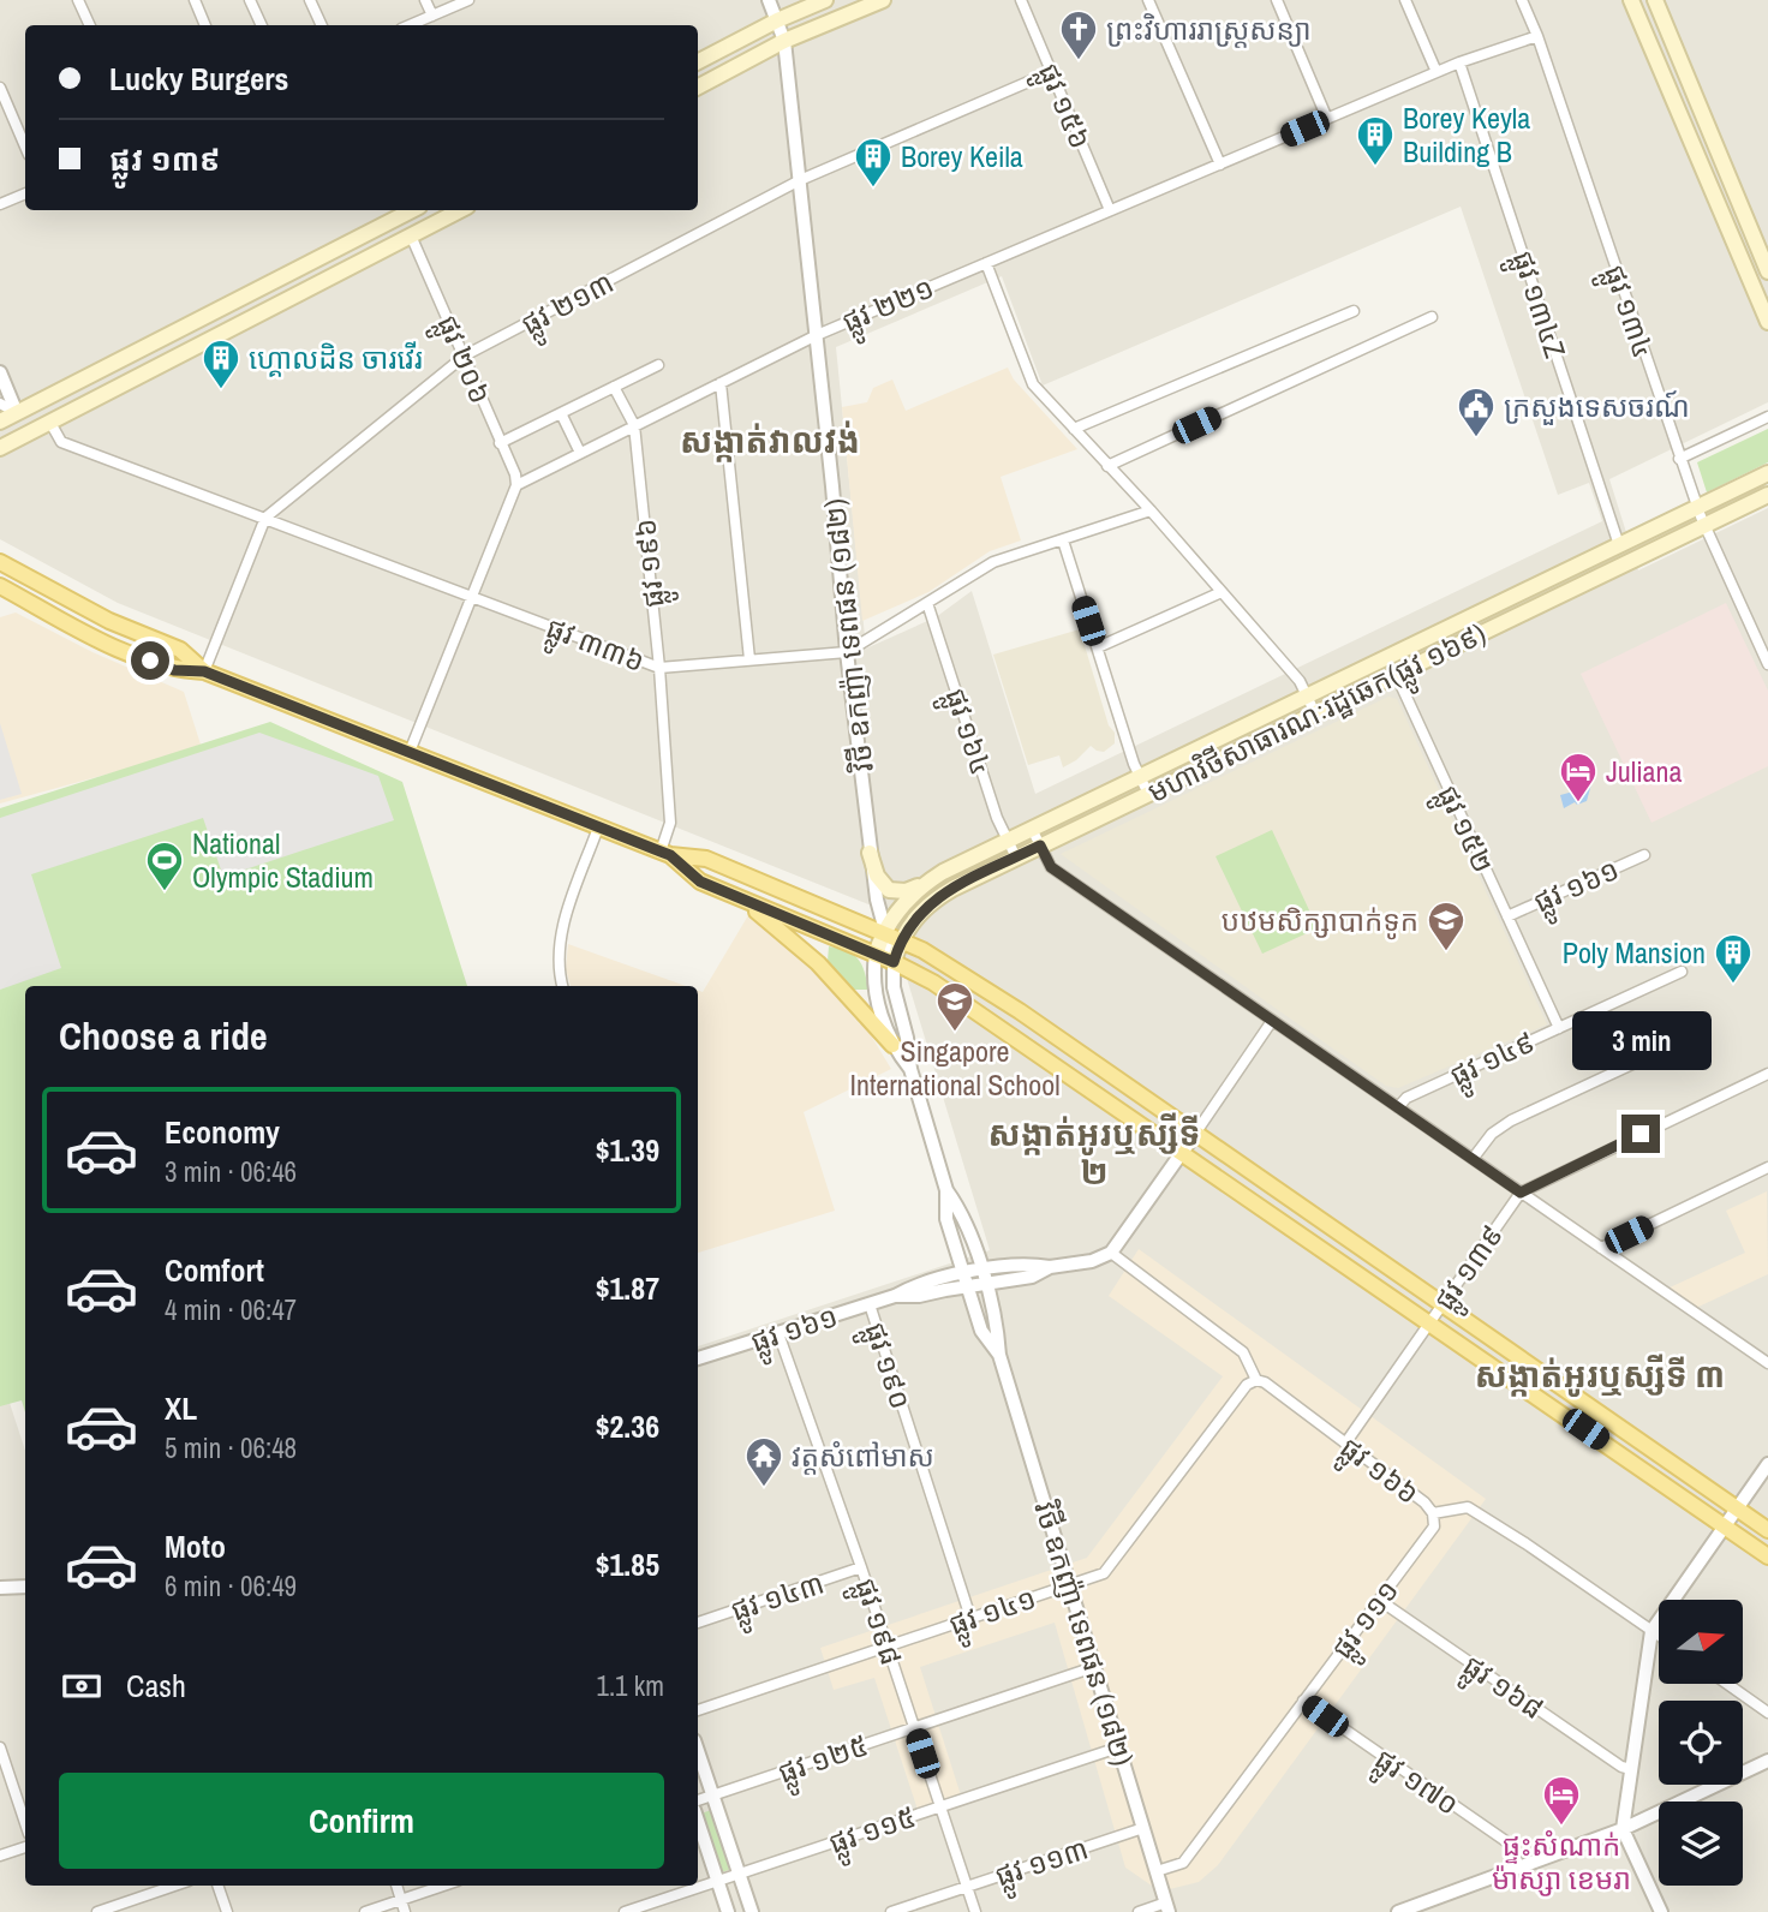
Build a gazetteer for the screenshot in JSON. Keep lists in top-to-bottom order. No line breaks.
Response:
{"streets":{"main road":["មហាវិថីសាធារណៈរដ្ឋឆេក(ផ្លូវ ១៦៩)"],"street":["ផ្លូវ ១៥៦","ផ្លូវ ២១៣","ផ្លូវ ២២១","ផ្លូវ ១៣៤Z","ផ្លូវ ១៣៤","ផ្លូវ ២០៦","ផ្លូវ ១៩៦","វិថី ឧកញ៉ា ទេពផន (១៨២)","ផ្លូវ ៣៣៦","ផ្លូវ ១៦៤","ផ្លូវ ១៥២","ផ្លូវ ១៦១","ផ្លូវ ១៤៩","ផ្លូវ ១៣៩","ផ្លូវ ១៩០","ផ្លូវ ១៦៦","ផ្លូវ ១៤៣","ផ្លូវ ១៤១","ផ្លូវ ១១១","ផ្លូវ ១៩៨","ផ្លូវ ១៦៨","ផ្លូវ ១២៥","ផ្លូវ ១៧០","ផ្លូវ ១១៥","ផ្លូវ ១១៣"]},"crossings":[["ផ្លូវ ១៥៦","ផ្លូវ ២១៣"],["ផ្លូវ ១៥៦","ផ្លូវ ២២១"],["ផ្លូវ ២១៣","ផ្លូវ ២០៦"],["ផ្លូវ ២១៣","វិថី ឧកញ៉ា ទេពផន (១៨២)"],["ផ្លូវ ២១៣","ផ្លូវ ៣៣៦"],["ផ្លូវ ២២១","ផ្លូវ ១៣៤Z"],["ផ្លូវ ២២១","ផ្លូវ ១៣៤"],["ផ្លូវ ២២១","ផ្លូវ ២០៦"],["ផ្លូវ ២២១","ផ្លូវ ១៩៦"],["ផ្លូវ ២២១","វិថី ឧកញ៉ា ទេពផន (១៨២)"],["ផ្លូវ ១៣៤Z","មហាវិថីសាធារណៈរដ្ឋឆេក(ផ្លូវ ១៦៩)"],["ផ្លូវ ១៣៤","មហាវិថីសាធារណៈរដ្ឋឆេក(ផ្លូវ ១៦៩)"],["ផ្លូវ ១៩៦","ផ្លូវ ៣៣៦"],["វិថី ឧកញ៉ា ទេពផន (១៨២)","ផ្លូវ ៣៣៦"],["វិថី ឧកញ៉ា ទេពផន (១៨២)","មហាវិថីសាធារណៈរដ្ឋឆេក(ផ្លូវ ១៦៩)"],["វិថី ឧកញ៉ា ទេពផន (១៨២)","ផ្លូវ ១៦១"],["វិថី ឧកញ៉ា ទេពផន (១៨២)","ផ្លូវ ១៤១"],["វិថី ឧកញ៉ា ទេពផន (១៨២)","ផ្លូវ ១១១"],["វិថី ឧកញ៉ា ទេពផន (១៨២)","ផ្លូវ ១២៥"],["វិថី ឧកញ៉ា ទេពផន (១៨២)","ផ្លូវ ១១៥"],["វិថី ឧកញ៉ា ទេពផន (១៨២)","ផ្លូវ ១១៣"],["ផ្លូវ ៣៣៦","ផ្លូវ ១៦៤"],["មហាវិថីសាធារណៈរដ្ឋឆេក(ផ្លូវ ១៦៩)","ផ្លូវ ១៦៤"],["មហាវិថីសាធារណៈរដ្ឋឆេក(ផ្លូវ ១៦៩)","ផ្លូវ ១៥២"],["ផ្លូវ ១៥២","ផ្លូវ ១៦១"],["ផ្លូវ ១៥២","ផ្លូវ ១៤៩"],["ផ្លូវ ១៦១","ផ្លូវ ១៩០"],["ផ្លូវ ១៦១","ផ្លូវ ១៦៦"],["ផ្លូវ ១៦១","ផ្លូវ ១៩៨"],["ផ្លូវ ១៣៩","ផ្លូវ ១៦៦"],["ផ្លូវ ១៩០","ផ្លូវ ១៤១"],["ផ្លូវ ១៦៦","ផ្លូវ ១៤១"],["ផ្លូវ ១៦៦","ផ្លូវ ១១១"],["ផ្លូវ ១៤៣","ផ្លូវ ១៩៨"],["ផ្លូវ ១៤១","ផ្លូវ ១៩៨"],["ផ្លូវ ១១១","ផ្លូវ ១៦៨"],["ផ្លូវ ១១១","ផ្លូវ ១៧០"],["ផ្លូវ ១៩៨","ផ្លូវ ១២៥"],["ផ្លូវ ១៩៨","ផ្លូវ ១១៥"],["ផ្លូវ ១៩៨","ផ្លូវ ១១៣"]],"districts":["សង្កាត់វាលវង់","សង្កាត់អូរឬស្សីទី ២","សង្កាត់អូរឬស្សីទី ៣"],"places":{"church":["ព្រះវិហាររាស្ត្រសន្យា"],"building":["Borey Keyla Building B","Borey Keila","ហ្គោលដិន ចារវើរ","Poly Mansion"],"public building":["ក្រសួងទេសចរណ៍"],"hotel":["Juliana","ផ្ទះសំណាក់ ម៉ាស្សា ខេមរា"],"sports":["National Olympic Stadium"],"school or university":["បឋមសិក្សាបាក់ទូក","Singapore International School"],"temple":["វត្តសំពៅមាស"]},"north":"right","page":{"banner":["Lucky Burgers","ផ្លូវ ១៣៩"],"heading":"Choose a ride","bubble":"3 min","list":[{"name":"Economy","note":"3 min · 06:46","value":"$1.39"},{"name":"Comfort","note":"4 min · 06:47","value":"$1.87"},{"name":"XL","note":"5 min · 06:48","value":"$2.36"},{"name":"Moto","note":"6 min · 06:49","value":"$1.85"}],"pay":["Cash","1.1 km"],"buttons":"Confirm"}}
